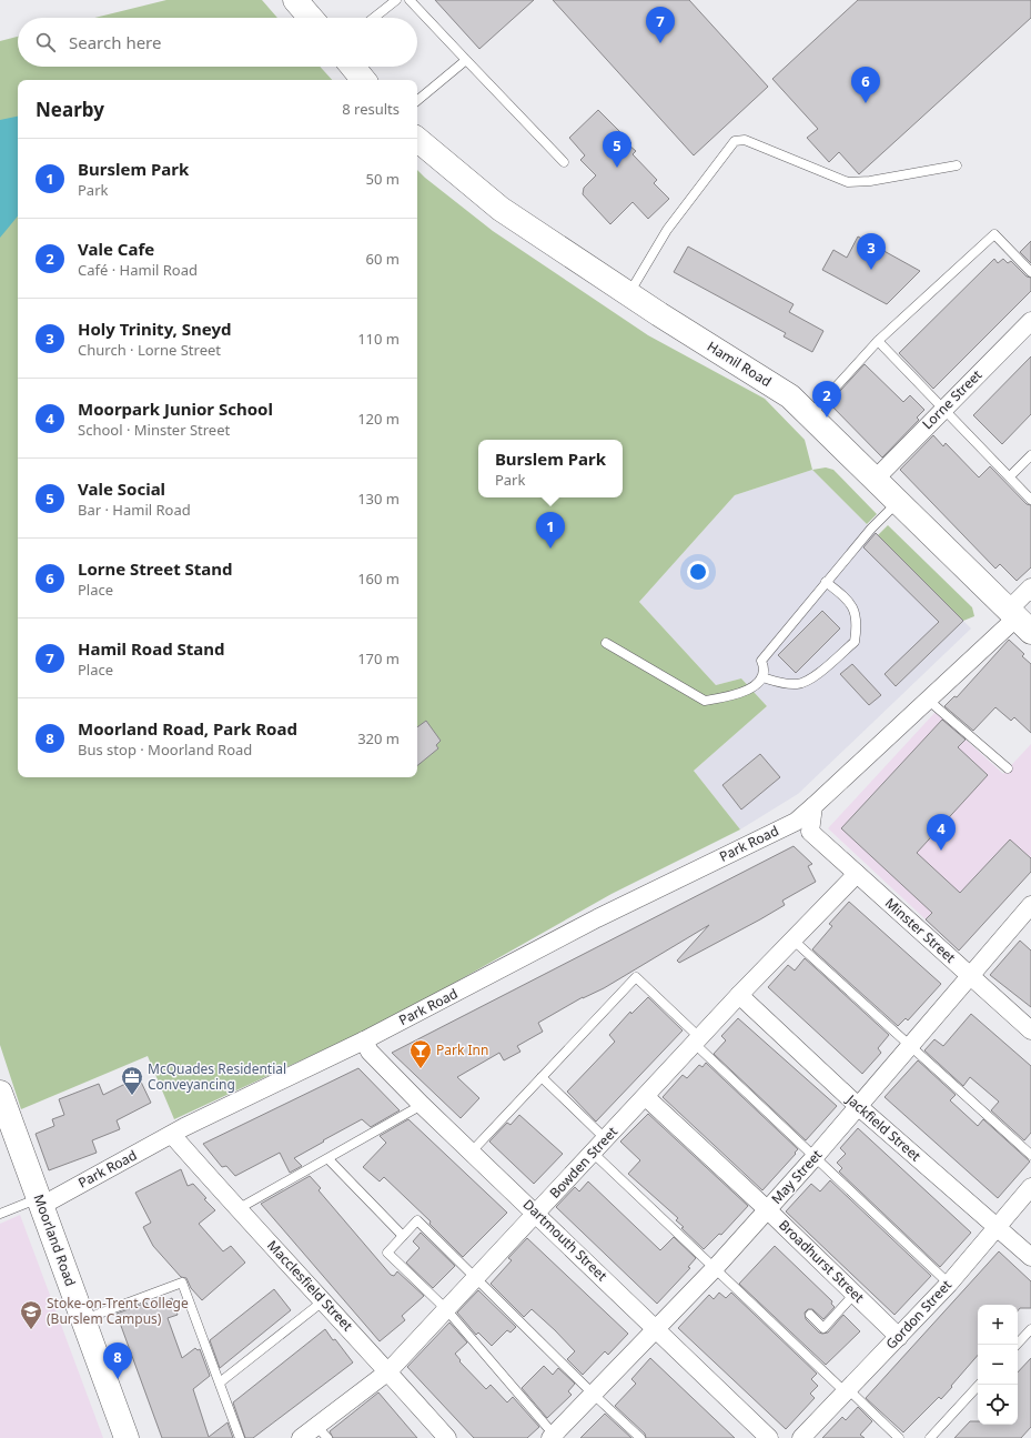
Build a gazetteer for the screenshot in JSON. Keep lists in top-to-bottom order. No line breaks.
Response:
{"streets":{"street":["Hamil Road","Lorne Street","Park Road","Minster Street","Jackfield Street","Bowden Street","May Street","Moorland Road","Dartmouth Street","Broadhurst Street","Macclesfield Street","Gordon Street"]},"crossings":[["Hamil Road","Lorne Street"],["Hamil Road","Park Road"],["Park Road","Minster Street"],["Park Road","Moorland Road"],["Park Road","Dartmouth Street"],["Park Road","Macclesfield Street"],["Minster Street","Bowden Street"],["Minster Street","May Street"],["Jackfield Street","Bowden Street"],["Jackfield Street","May Street"],["Jackfield Street","Gordon Street"],["Bowden Street","Dartmouth Street"],["Bowden Street","Broadhurst Street"],["Bowden Street","Macclesfield Street"],["May Street","Dartmouth Street"],["May Street","Broadhurst Street"],["Broadhurst Street","Gordon Street"]],"places":{"bar":["Park Inn"],"office":["McQuades Residential Conveyancing"],"school or university":["Stoke-on-Trent College (Burslem Campus)"]},"page":{"pins":["7","6","5","3","2","1","4","8"],"search":"Search here","heading":["Nearby","8 results"],"list":[{"mark":"1","name":"Burslem Park","note":"Park","value":"50 m"},{"mark":"2","name":"Vale Cafe","note":"Café · Hamil Road","value":"60 m"},{"mark":"3","name":"Holy Trinity, Sneyd","note":"Church · Lorne Street","value":"110 m"},{"mark":"4","name":"Moorpark Junior School","note":"School · Minster Street","value":"120 m"},{"mark":"5","name":"Vale Social","note":"Bar · Hamil Road","value":"130 m"},{"mark":"6","name":"Lorne Street Stand","note":"Place","value":"160 m"},{"mark":"7","name":"Hamil Road Stand","note":"Place","value":"170 m"},{"mark":"8","name":"Moorland Road, Park Road","note":"Bus stop · Moorland Road","value":"320 m"}],"popup":["Burslem Park","Park"],"map_buttons":["+","−"]}}
